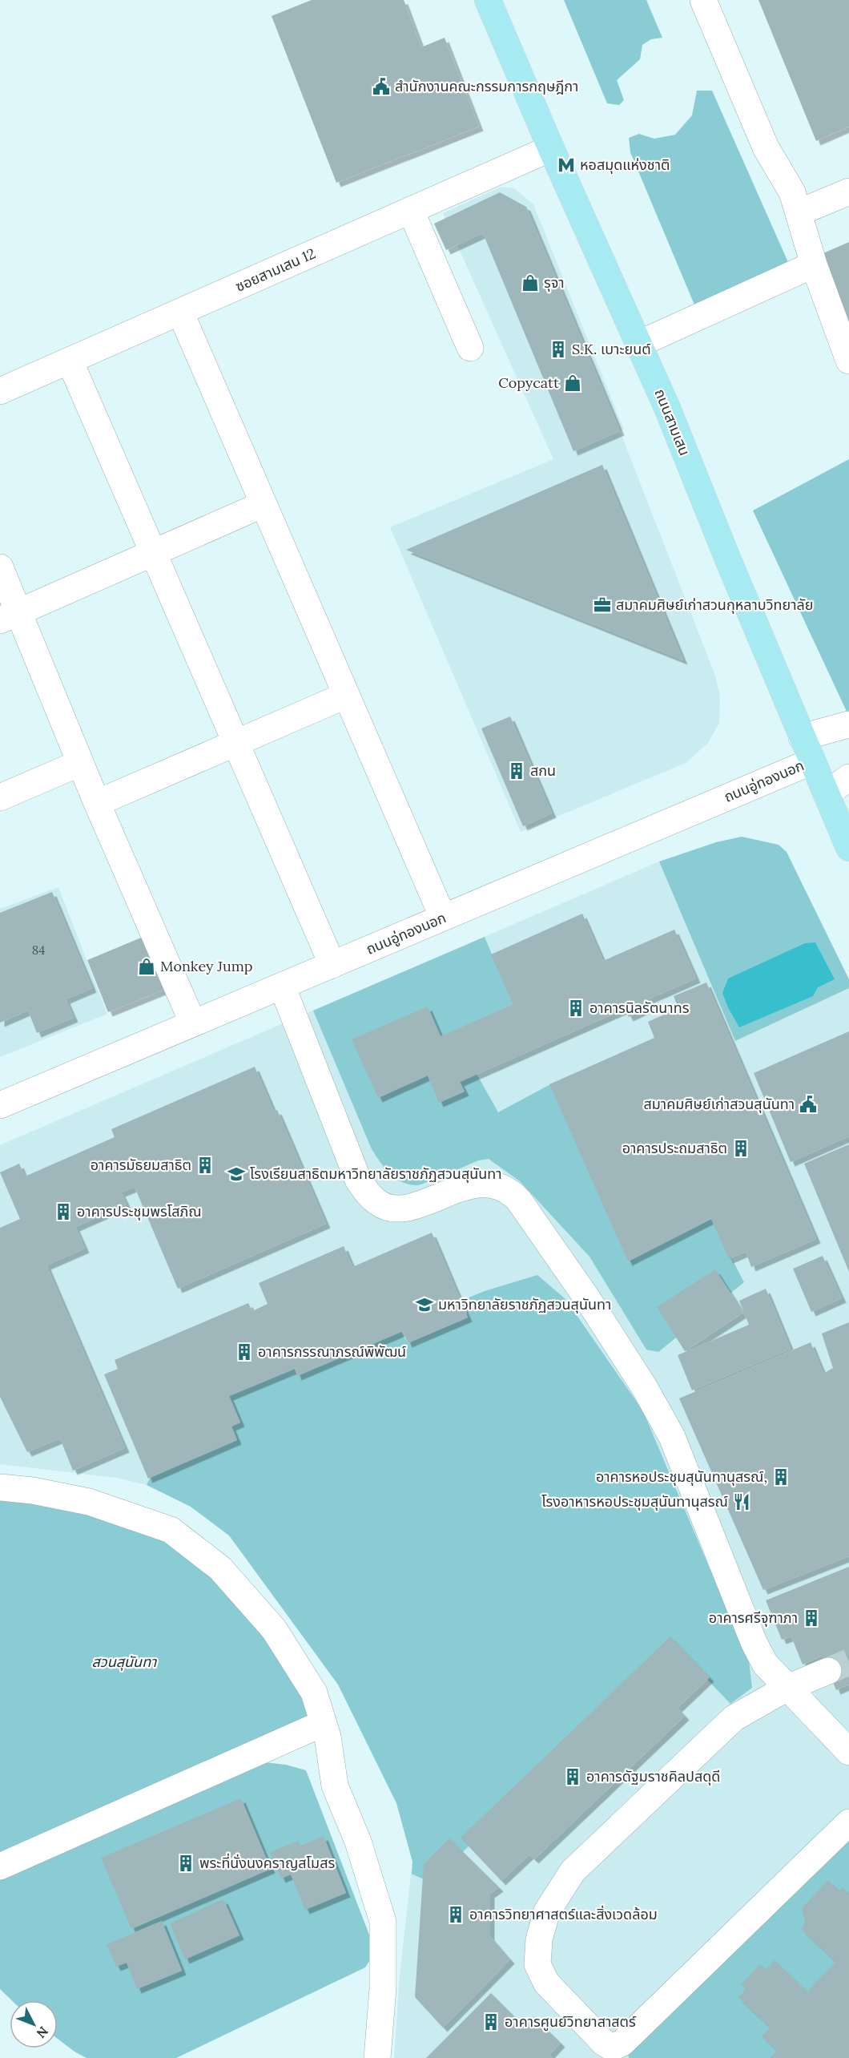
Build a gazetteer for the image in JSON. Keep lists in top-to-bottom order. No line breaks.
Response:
{"streets":{"main road":["ถนนสามเสน"],"street":["ซอยสามเสน 12","ถนนอู่ทองนอก"]},"crossings":[["ซอยสามเสน 12","ถนนสามเสน"],["ถนนสามเสน","ถนนอู่ทองนอก"]],"parks":["สวนสุนันทา"],"places":{"public building":["สำนักงานคณะกรรมการกฤษฎีกา","สมาคมศิษย์เก่าสวนสุนันทา"],"metro station":["หอสมุดแห่งชาติ"],"shop":["รุจา","Copycatt","Monkey Jump"],"building":["S.K. เบาะยนต์","สกน","อาคารนิลรัตนาทร","อาคารประถมสาธิต","อาคารมัธยมสาธิต","อาคารประชุมพรโสภิณ","อาคารกรรณาภรณ์พิพัฒน์","อาคารหอประชุมสุนันทานุสรณ์,","อาคารศรีจุฑาภา","อาคารดัฐมราชคิลปสดุดี","พระที่นั่งนงคราญสโมสร","อาคารวิทยาศาสตร์และสิ่งเวดล้อม","อาคารศูนย์วิทยาสาสตร์"],"office":["สมาคมศิษย์เก่าสวนกุหลาบวิทยาลัย"],"school or university":["โรงเรียนสาธิตมหาวิทยาลัยราชภัฏสวนสุนันทา","มหาวิทยาลัยราชภัฏสวนสุนันทา"],"restaurant":["โรงอาหารหอประชุมสุนันทานุสรณ์"]},"house_numbers":["84"],"north":"bottom right"}
